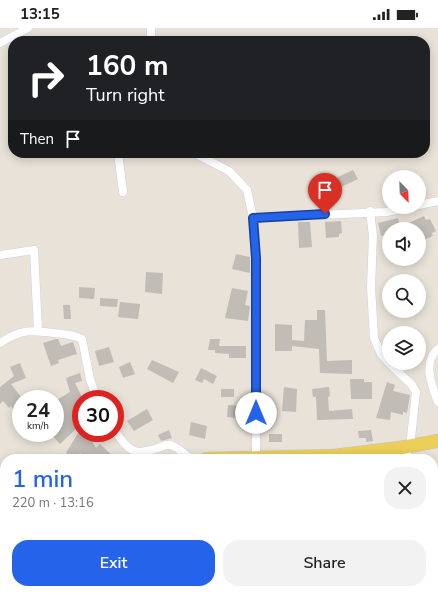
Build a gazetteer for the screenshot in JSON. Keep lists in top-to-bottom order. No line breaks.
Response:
{"north":"bottom right","page":{"status":"13:15","turn":["160 m","Turn right"],"then":"Then","speed":"24 km/h","limit":"30","heading":["1 min","220 m · 13:16"],"buttons":["Exit","Share"]}}
